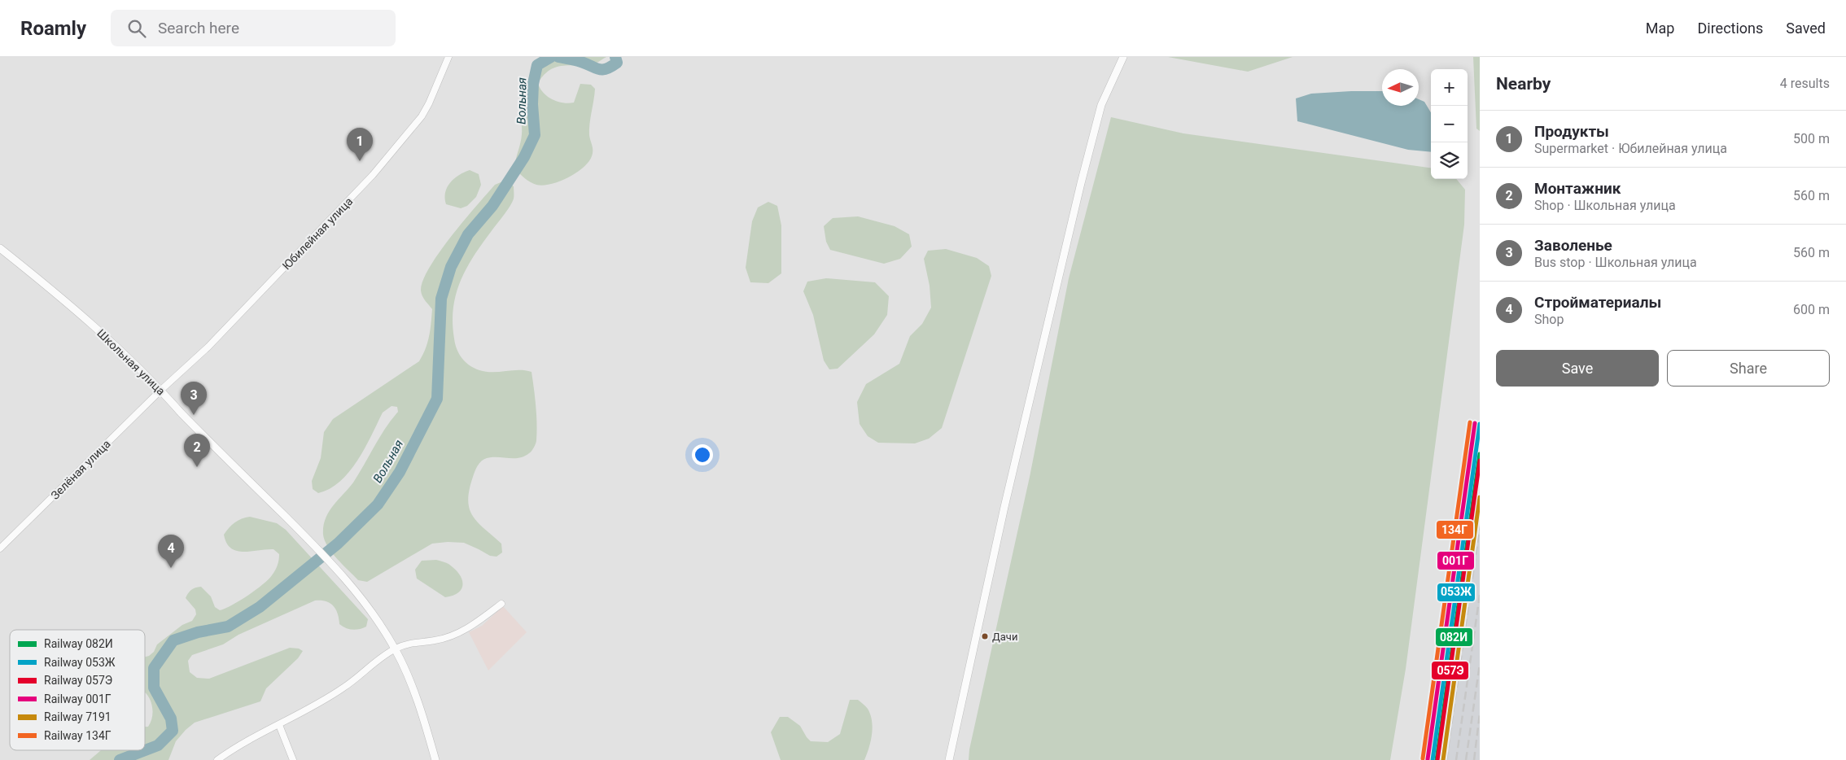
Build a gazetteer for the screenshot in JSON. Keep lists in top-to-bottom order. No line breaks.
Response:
{"streets":{"street":["Юбилейная улица","Школьная улица","Зелёная улица"]},"crossings":[["Юбилейная улица","Школьная улица"],["Юбилейная улица","Зелёная улица"],["Школьная улица","Зелёная улица"]],"water":["Вольная"],"places":["Дачи"],"lines":["rail line 134Г","rail line 001Г","rail line 053Ж","rail line 082И","rail line 057Э","rail line 7191"],"legend":["Railway 082И","Railway 053Ж","Railway 057Э","Railway 001Г","Railway 7191","Railway 134Г"],"north":"left","page":{"header":"Roamly","search":"Search here","nav":["Map","Directions","Saved"],"heading":["Nearby","4 results"],"map_buttons":["+","−"],"list":[{"mark":"1","name":"Продукты","note":"Supermarket · Юбилейная улица","value":"500 m"},{"mark":"2","name":"Монтажник","note":"Shop · Школьная улица","value":"560 m"},{"mark":"3","name":"Заволенье","note":"Bus stop · Школьная улица","value":"560 m"},{"mark":"4","name":"Стройматериалы","note":"Shop","value":"600 m"}],"pins":["1","3","2","4"],"buttons":["Save","Share"]}}
